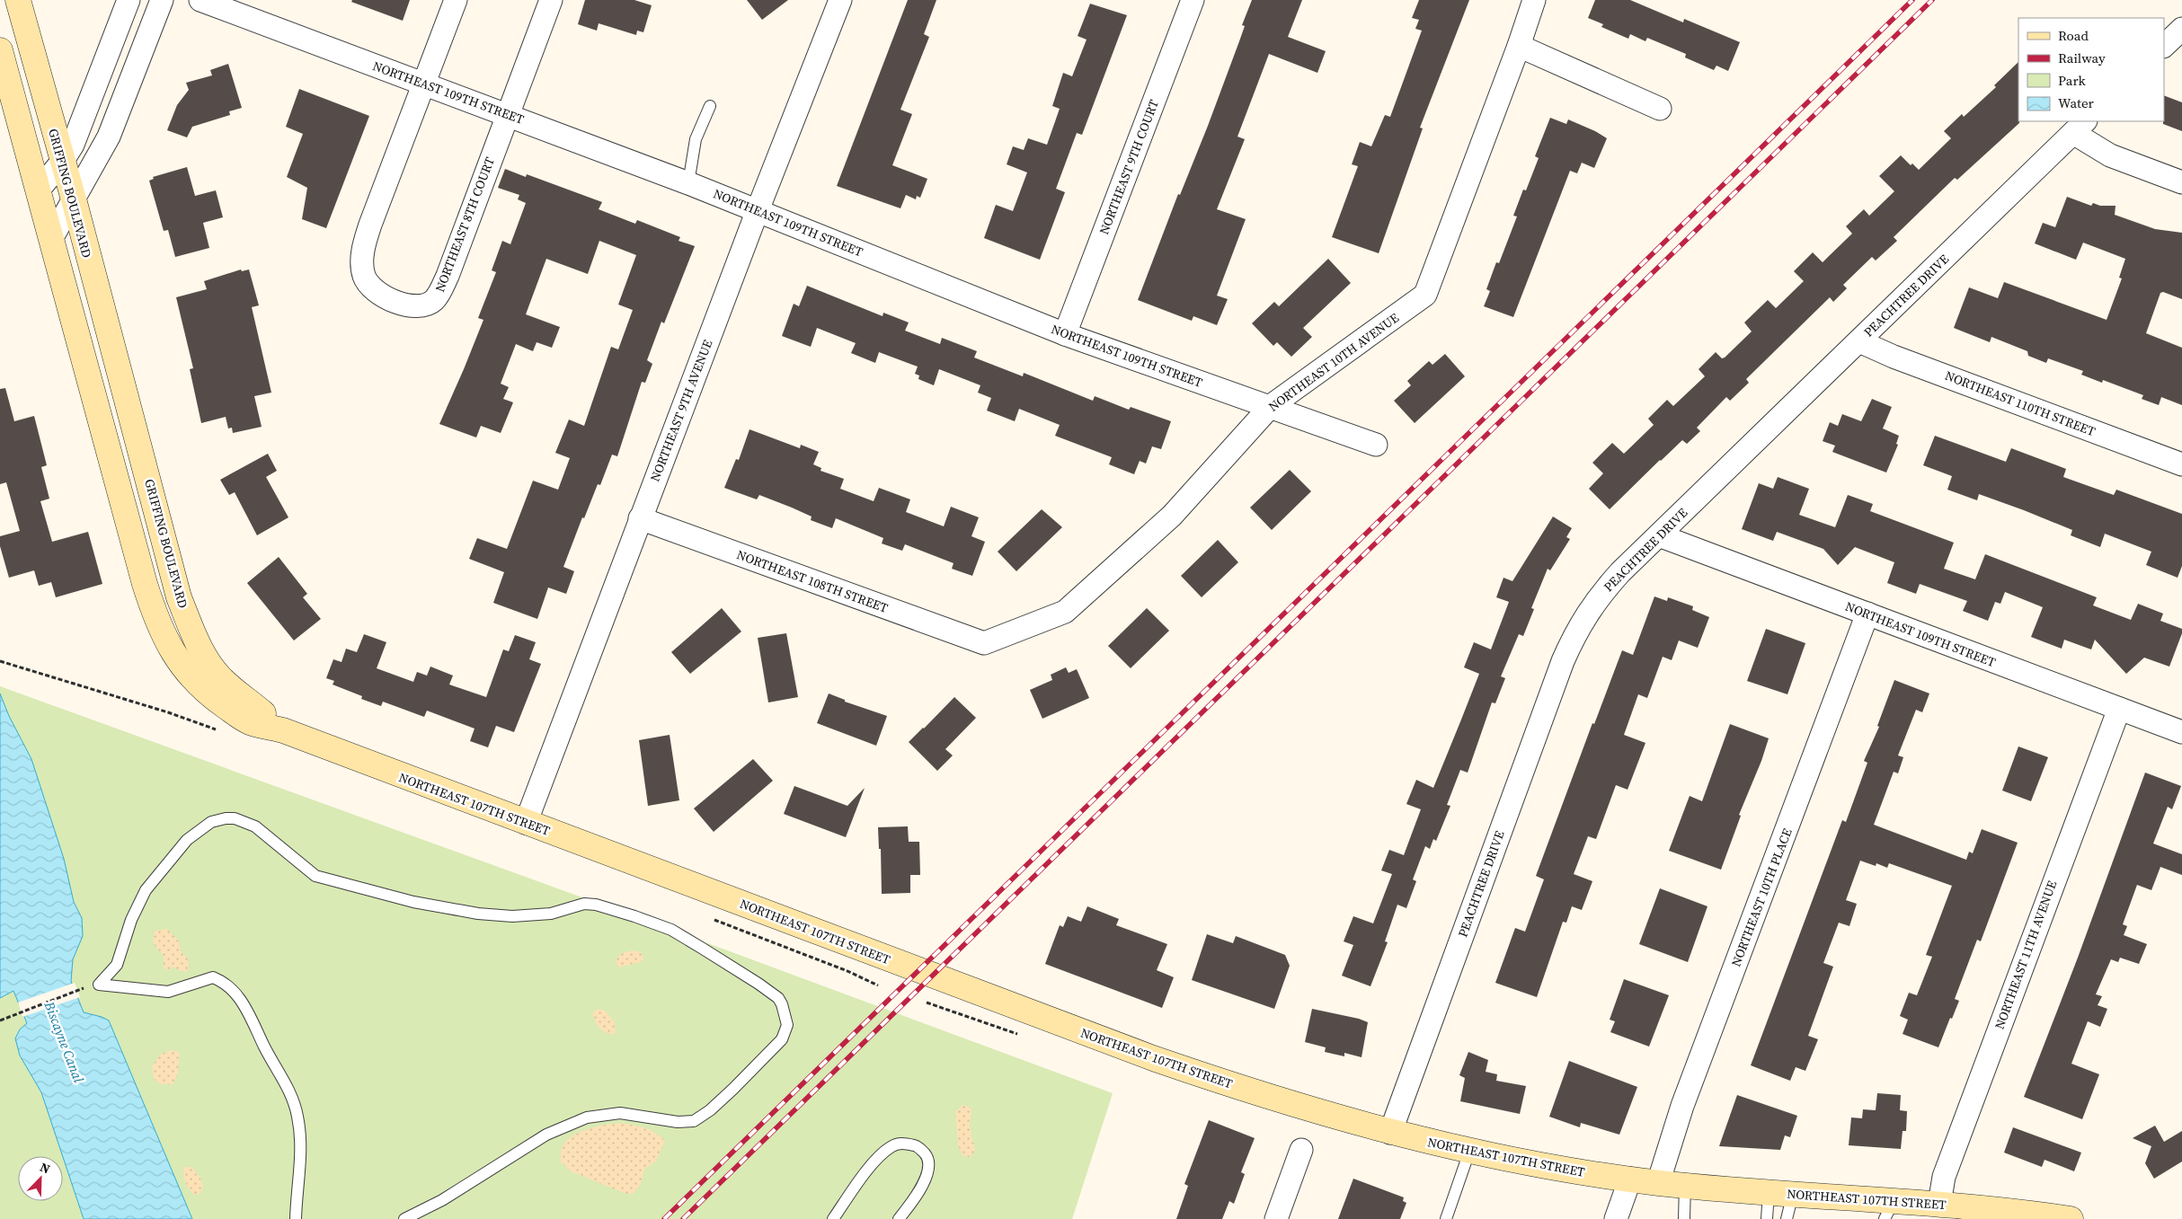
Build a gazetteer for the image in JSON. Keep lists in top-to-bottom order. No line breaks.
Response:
{"streets":{"street":["NORTHEAST 109TH STREET","NORTHEAST 9TH COURT","GRIFFING BOULEVARD","NORTHEAST 8TH COURT","PEACHTREE DRIVE","NORTHEAST 10TH AVENUE","NORTHEAST 110TH STREET","NORTHEAST 9TH AVENUE","NORTHEAST 108TH STREET","NORTHEAST 107TH STREET","NORTHEAST 10TH PLACE","NORTHEAST 11TH AVENUE"]},"crossings":[["NORTHEAST 109TH STREET","NORTHEAST 9TH COURT"],["NORTHEAST 109TH STREET","NORTHEAST 8TH COURT"],["NORTHEAST 109TH STREET","PEACHTREE DRIVE"],["NORTHEAST 109TH STREET","NORTHEAST 10TH AVENUE"],["NORTHEAST 109TH STREET","NORTHEAST 9TH AVENUE"],["NORTHEAST 109TH STREET","NORTHEAST 10TH PLACE"],["NORTHEAST 109TH STREET","NORTHEAST 11TH AVENUE"],["GRIFFING BOULEVARD","NORTHEAST 107TH STREET"],["PEACHTREE DRIVE","NORTHEAST 110TH STREET"],["PEACHTREE DRIVE","NORTHEAST 107TH STREET"],["NORTHEAST 10TH AVENUE","NORTHEAST 108TH STREET"],["NORTHEAST 9TH AVENUE","NORTHEAST 108TH STREET"],["NORTHEAST 9TH AVENUE","NORTHEAST 107TH STREET"],["NORTHEAST 107TH STREET","NORTHEAST 10TH PLACE"],["NORTHEAST 107TH STREET","NORTHEAST 11TH AVENUE"]],"water":["Biscayne Canal"],"legend":["Road","Railway","Park","Water"],"north":"top right"}
